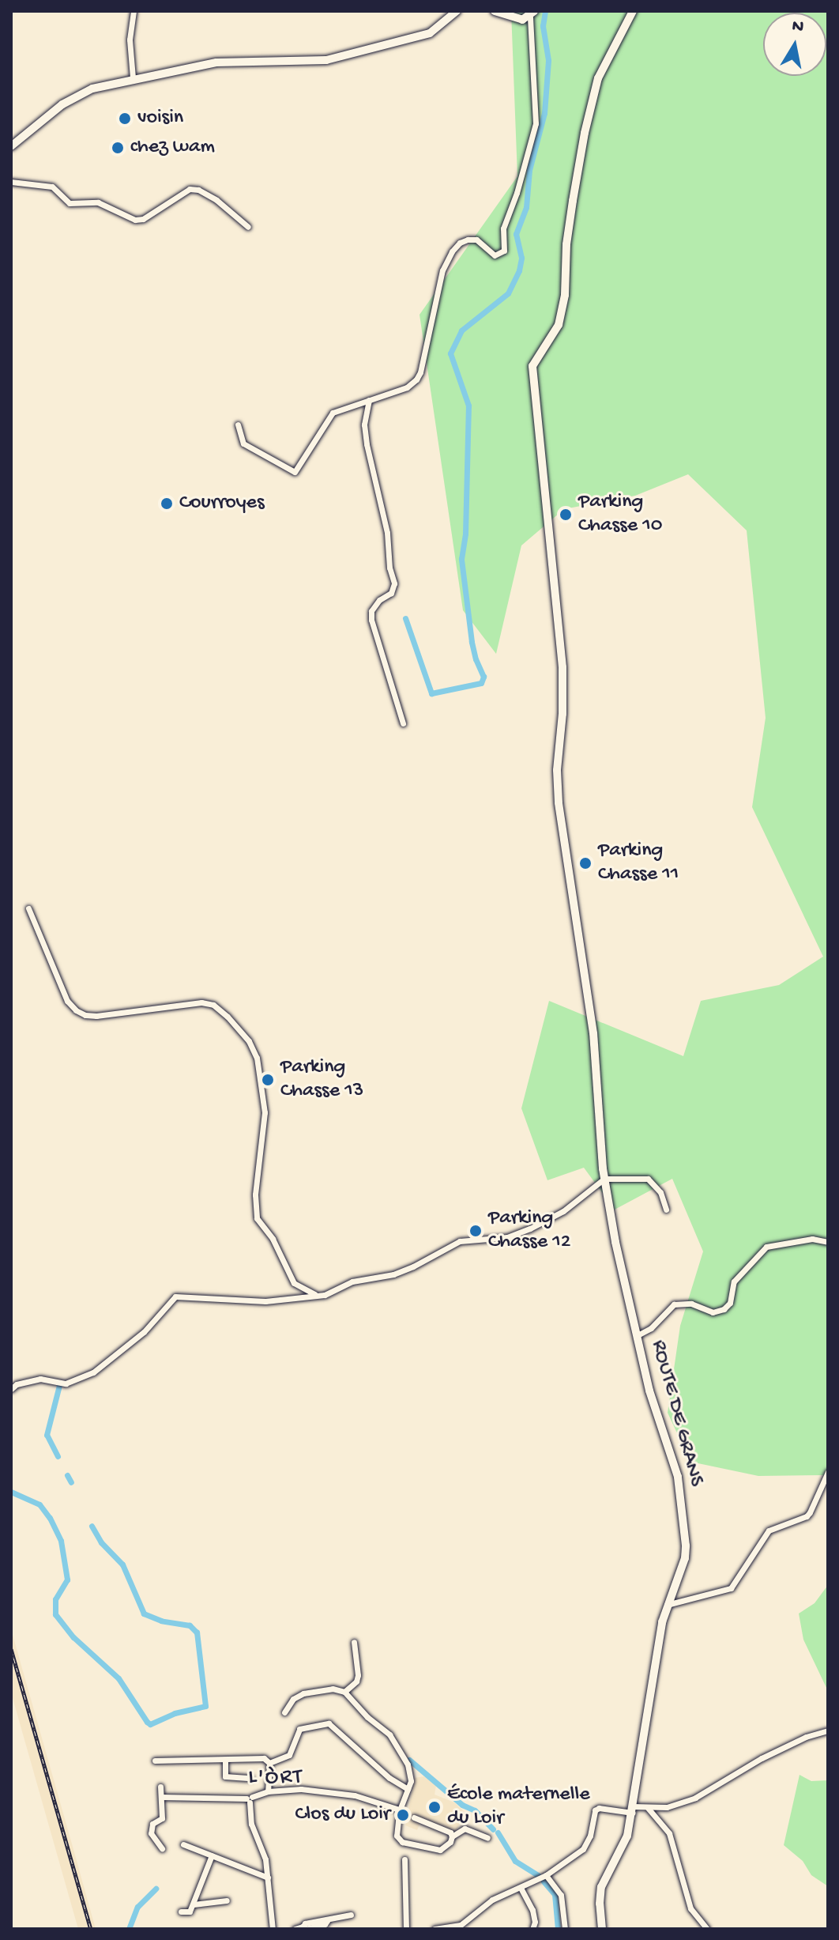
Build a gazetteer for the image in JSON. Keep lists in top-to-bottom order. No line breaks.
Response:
{"streets":{"street":["ROUTE DE GRANS"]},"districts":["L'ÒRT"],"places":["voisin","chez wam","Courroyes","Parking Chasse 10","Parking Chasse 11","Parking Chasse 13","Parking Chasse 12","École maternelle du Loir","Clos du Loir"],"north":"top"}
